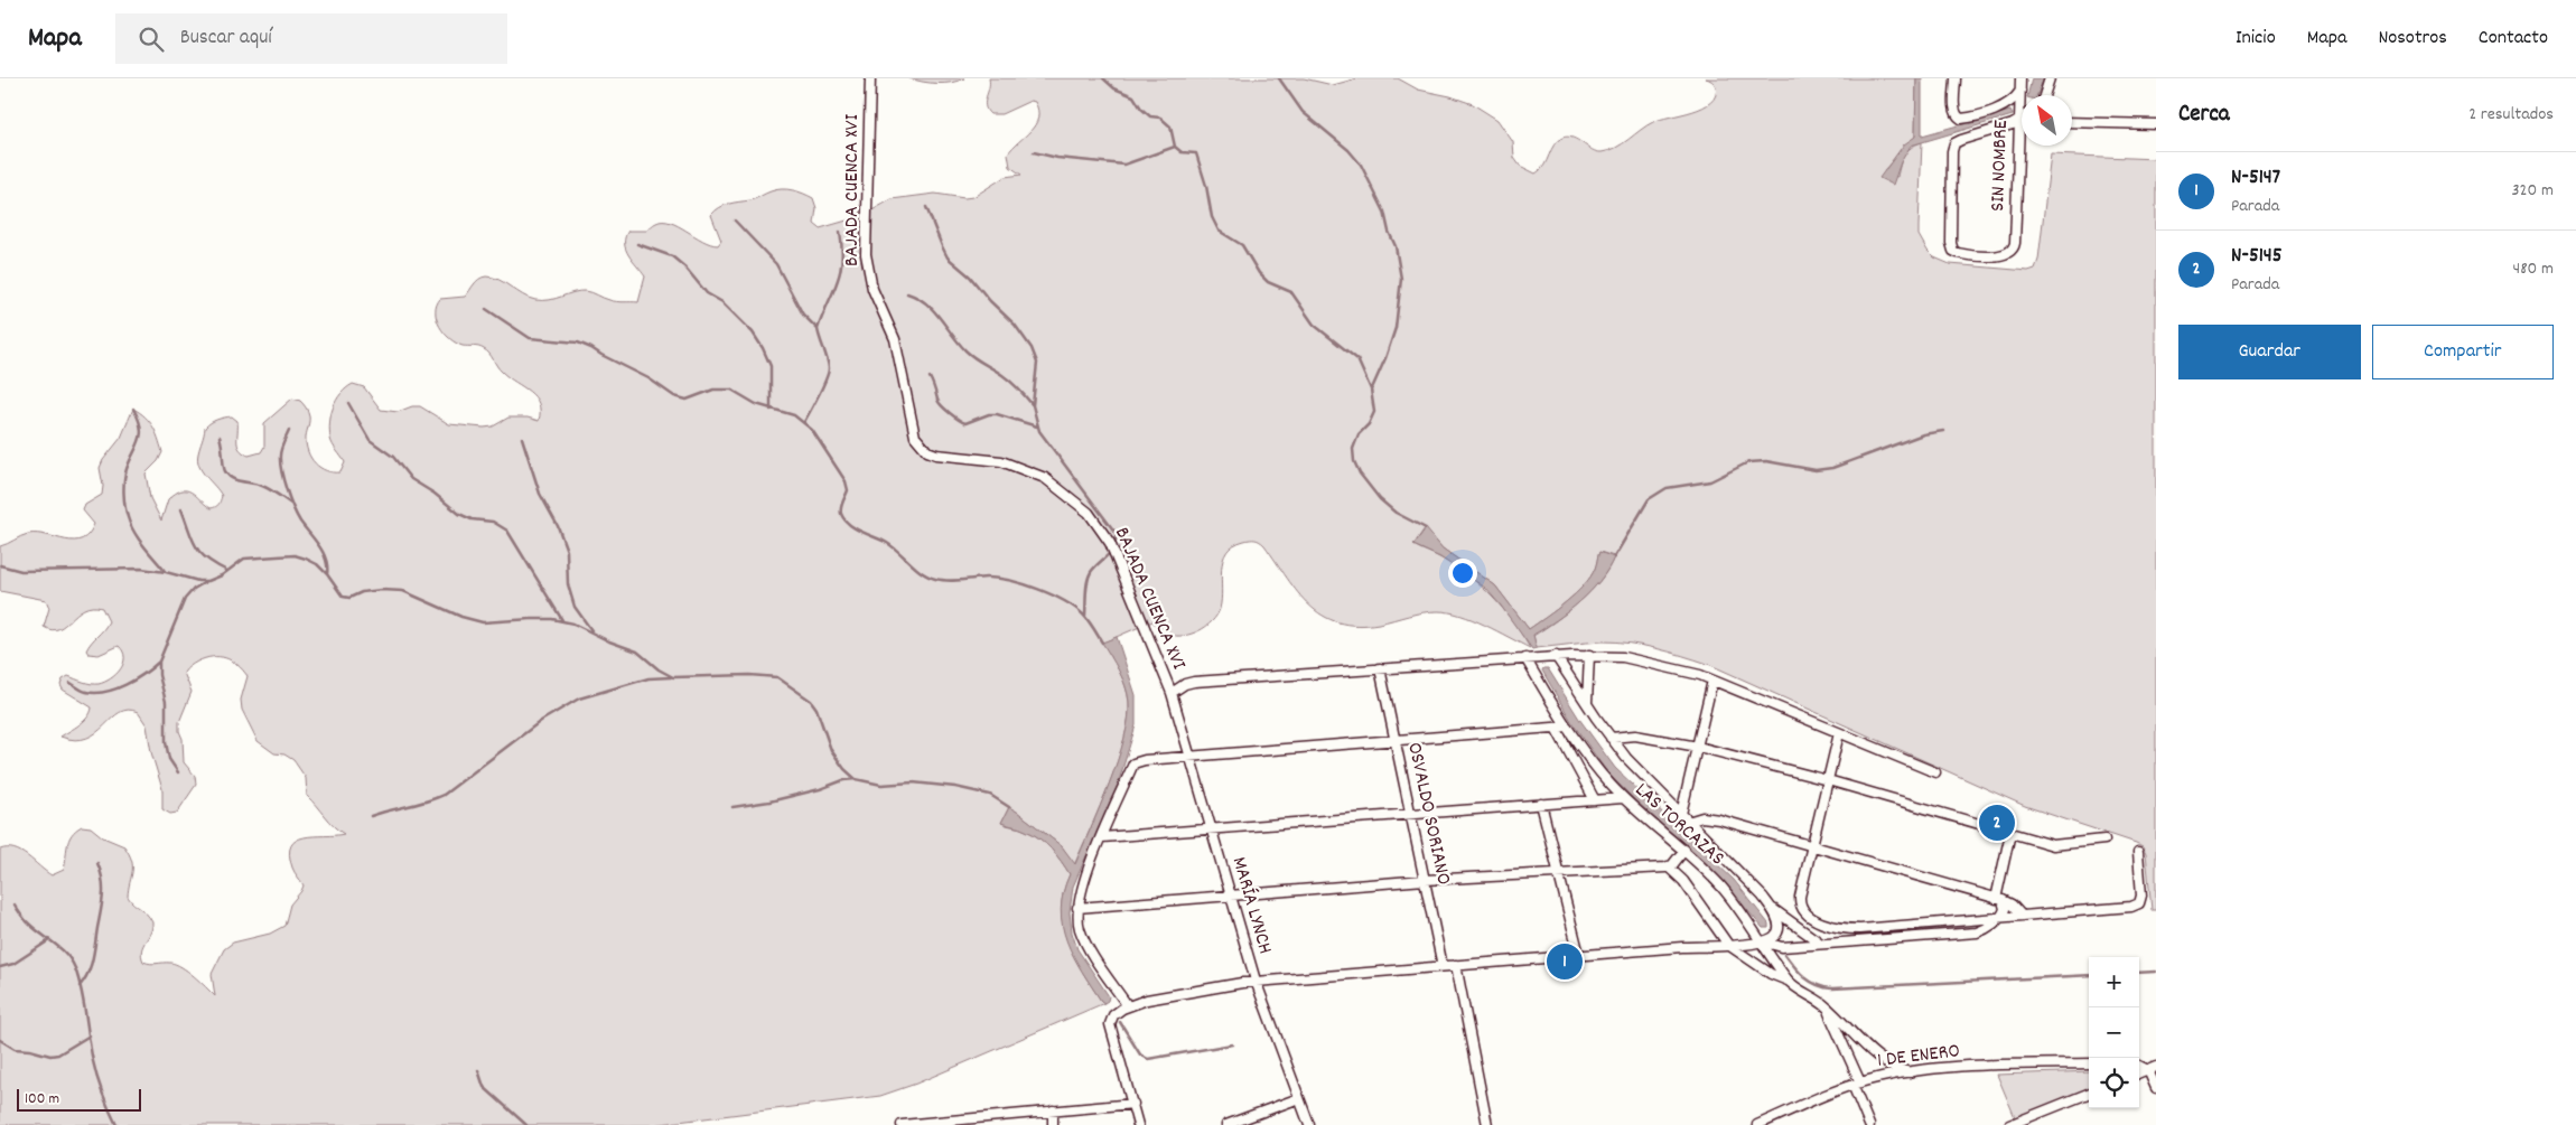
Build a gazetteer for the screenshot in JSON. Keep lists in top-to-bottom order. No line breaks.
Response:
{"streets":{"street":["SIN NOMBRE","BAJADA CUENCA XVI","OSVALDO SORIANO","LAS TORCAZAS","MARÍA LYNCH","1 DE ENERO"]},"crossings":[["BAJADA CUENCA XVI","MARÍA LYNCH"],["LAS TORCAZAS","1 DE ENERO"]],"scale_bar":"100 m","north":"top left","page":{"header":"Mapa","search":"Buscar aquí","nav":["Inicio","Mapa","Nosotros","Contacto"],"heading":["Cerca","2 resultados"],"list":[{"mark":"1","name":"N-5147","note":"Parada","value":"320 m"},{"mark":"2","name":"N-5145","note":"Parada","value":"480 m"}],"buttons":["Guardar","Compartir"],"pins":["2","1"],"map_buttons":["+","−"],"scale":"100 m"}}
